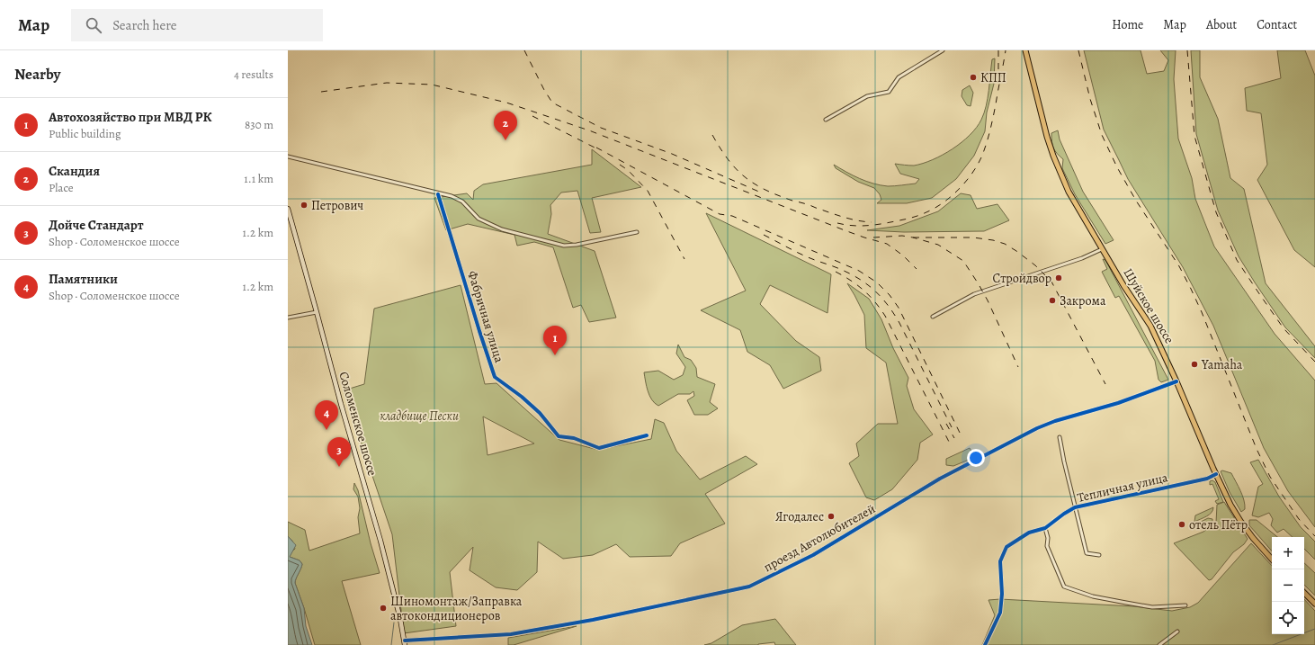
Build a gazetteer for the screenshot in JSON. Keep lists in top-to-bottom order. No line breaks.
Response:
{"streets":{"main road":["Шуйское шоссе","Соломенское шоссе"],"street":["Фабричная улица","Тепличная улица","проезд Автолюбителей"]},"crossings":[["Шуйское шоссе","Тепличная улица"],["Шуйское шоссе","проезд Автолюбителей"],["Соломенское шоссе","проезд Автолюбителей"]],"parks":["кладбище Пески"],"places":["КПП","Петрович","Стройдвор","Закрома","Yamaha","Ягодалес","отель Пётр","Шиномонтаж/Заправка автокондиционеров"],"page":{"header":"Map","search":"Search here","nav":["Home","Map","About","Contact"],"heading":["Nearby","4 results"],"list":[{"mark":"1","name":"Автохозяйство при МВД РК","note":"Public building","value":"830 m"},{"mark":"2","name":"Скандия","note":"Place","value":"1.1 km"},{"mark":"3","name":"Дойче Стандарт","note":"Shop · Соломенское шоссе","value":"1.2 km"},{"mark":"4","name":"Памятники","note":"Shop · Соломенское шоссе","value":"1.2 km"}],"pins":["2","1","4","3"],"map_buttons":["+","−"]}}
